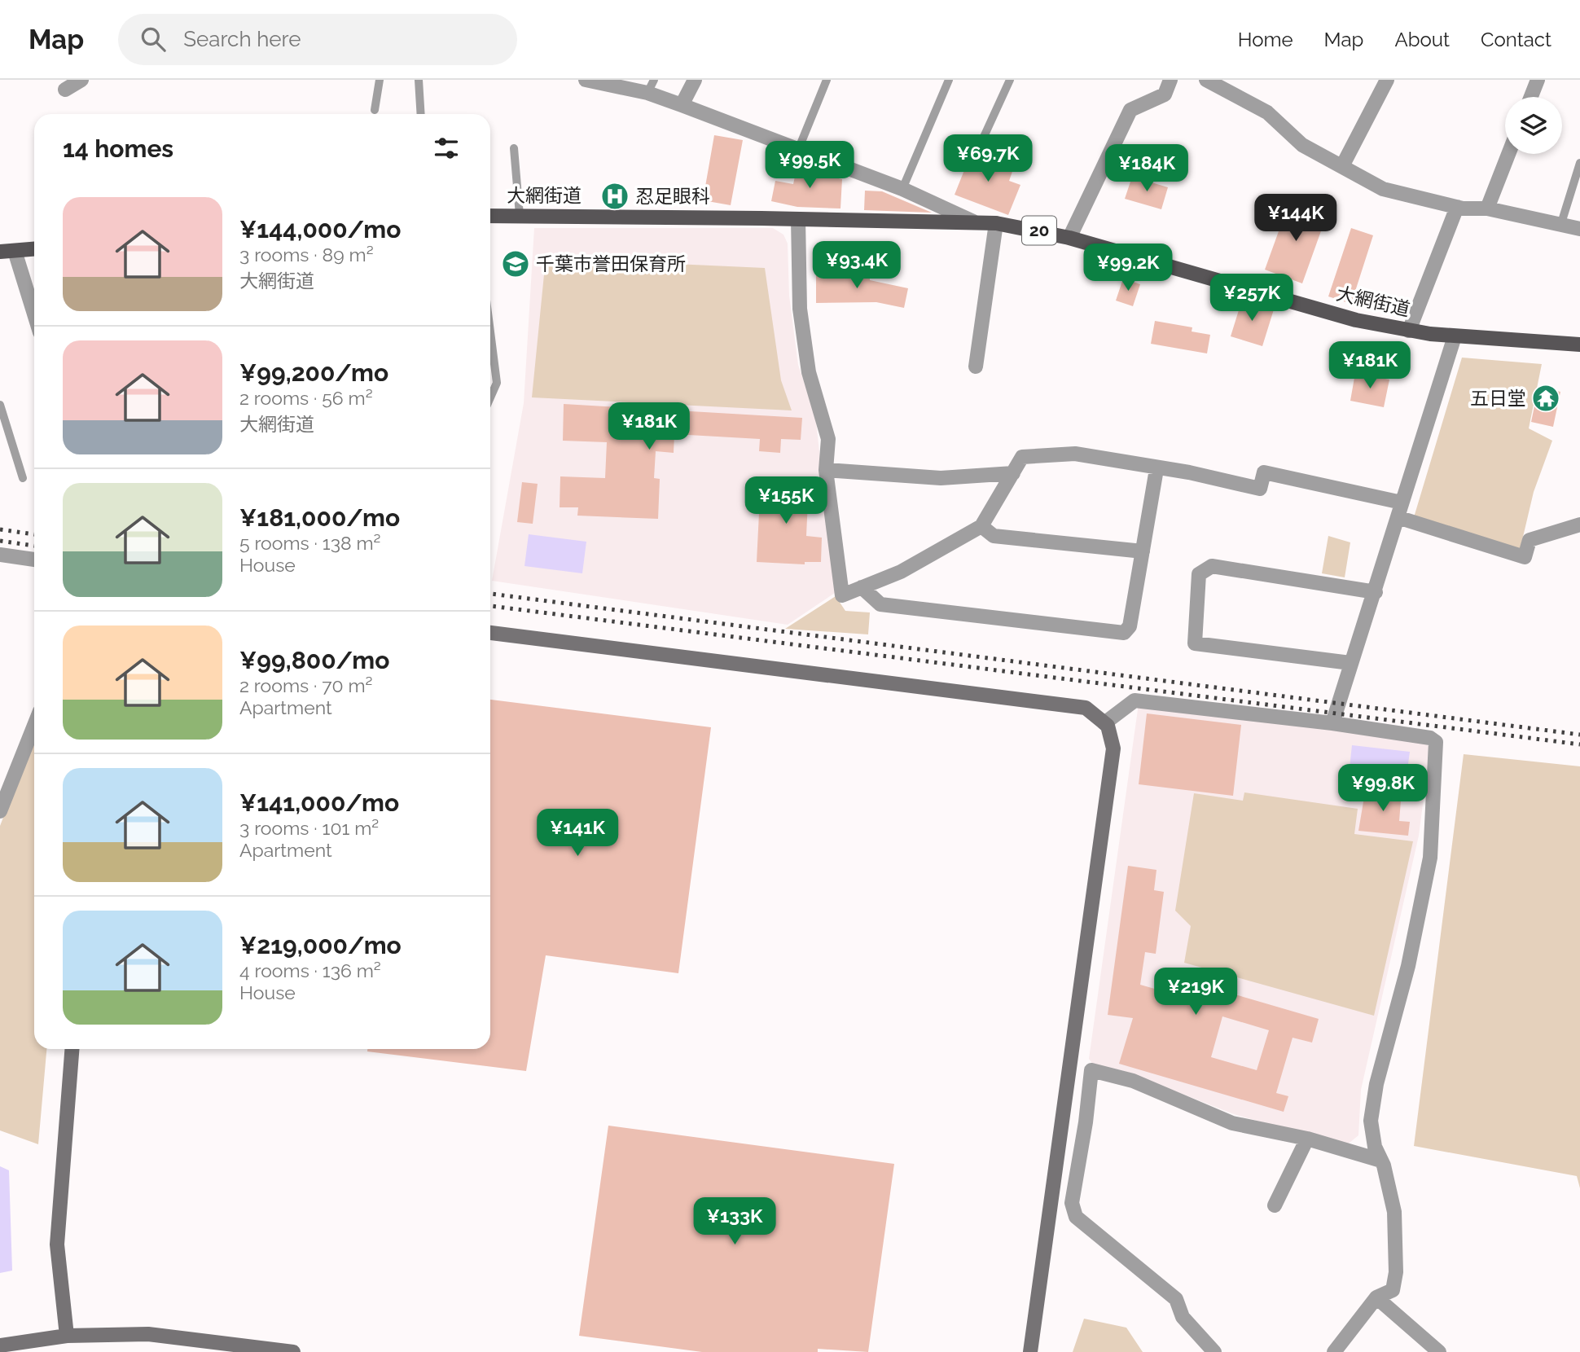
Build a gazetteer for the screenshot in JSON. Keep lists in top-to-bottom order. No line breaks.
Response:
{"streets":{"main road":["大網街道","20"]},"places":{"hospital":["忍足眼科"],"school or university":["千葉市誉田保育所"],"temple":["五日堂"]},"page":{"header":"Map","search":"Search here","nav":["Home","Map","About","Contact"],"heading":"14 homes","price":["¥69.7K","¥99.5K","¥184K","¥144K","¥93.4K","¥99.2K","¥257K","¥181K","¥181K","¥155K","¥99.8K","¥141K","¥219K","¥133K"],"list":[{"name":"¥144,000/mo","note":"3 rooms · 89 m² · 大網街道"},{"name":"¥99,200/mo","note":"2 rooms · 56 m² · 大網街道"},{"name":"¥181,000/mo","note":"5 rooms · 138 m² · House"},{"name":"¥99,800/mo","note":"2 rooms · 70 m² · Apartment"},{"name":"¥141,000/mo","note":"3 rooms · 101 m² · Apartment"},{"name":"¥219,000/mo","note":"4 rooms · 136 m² · House"}]}}
